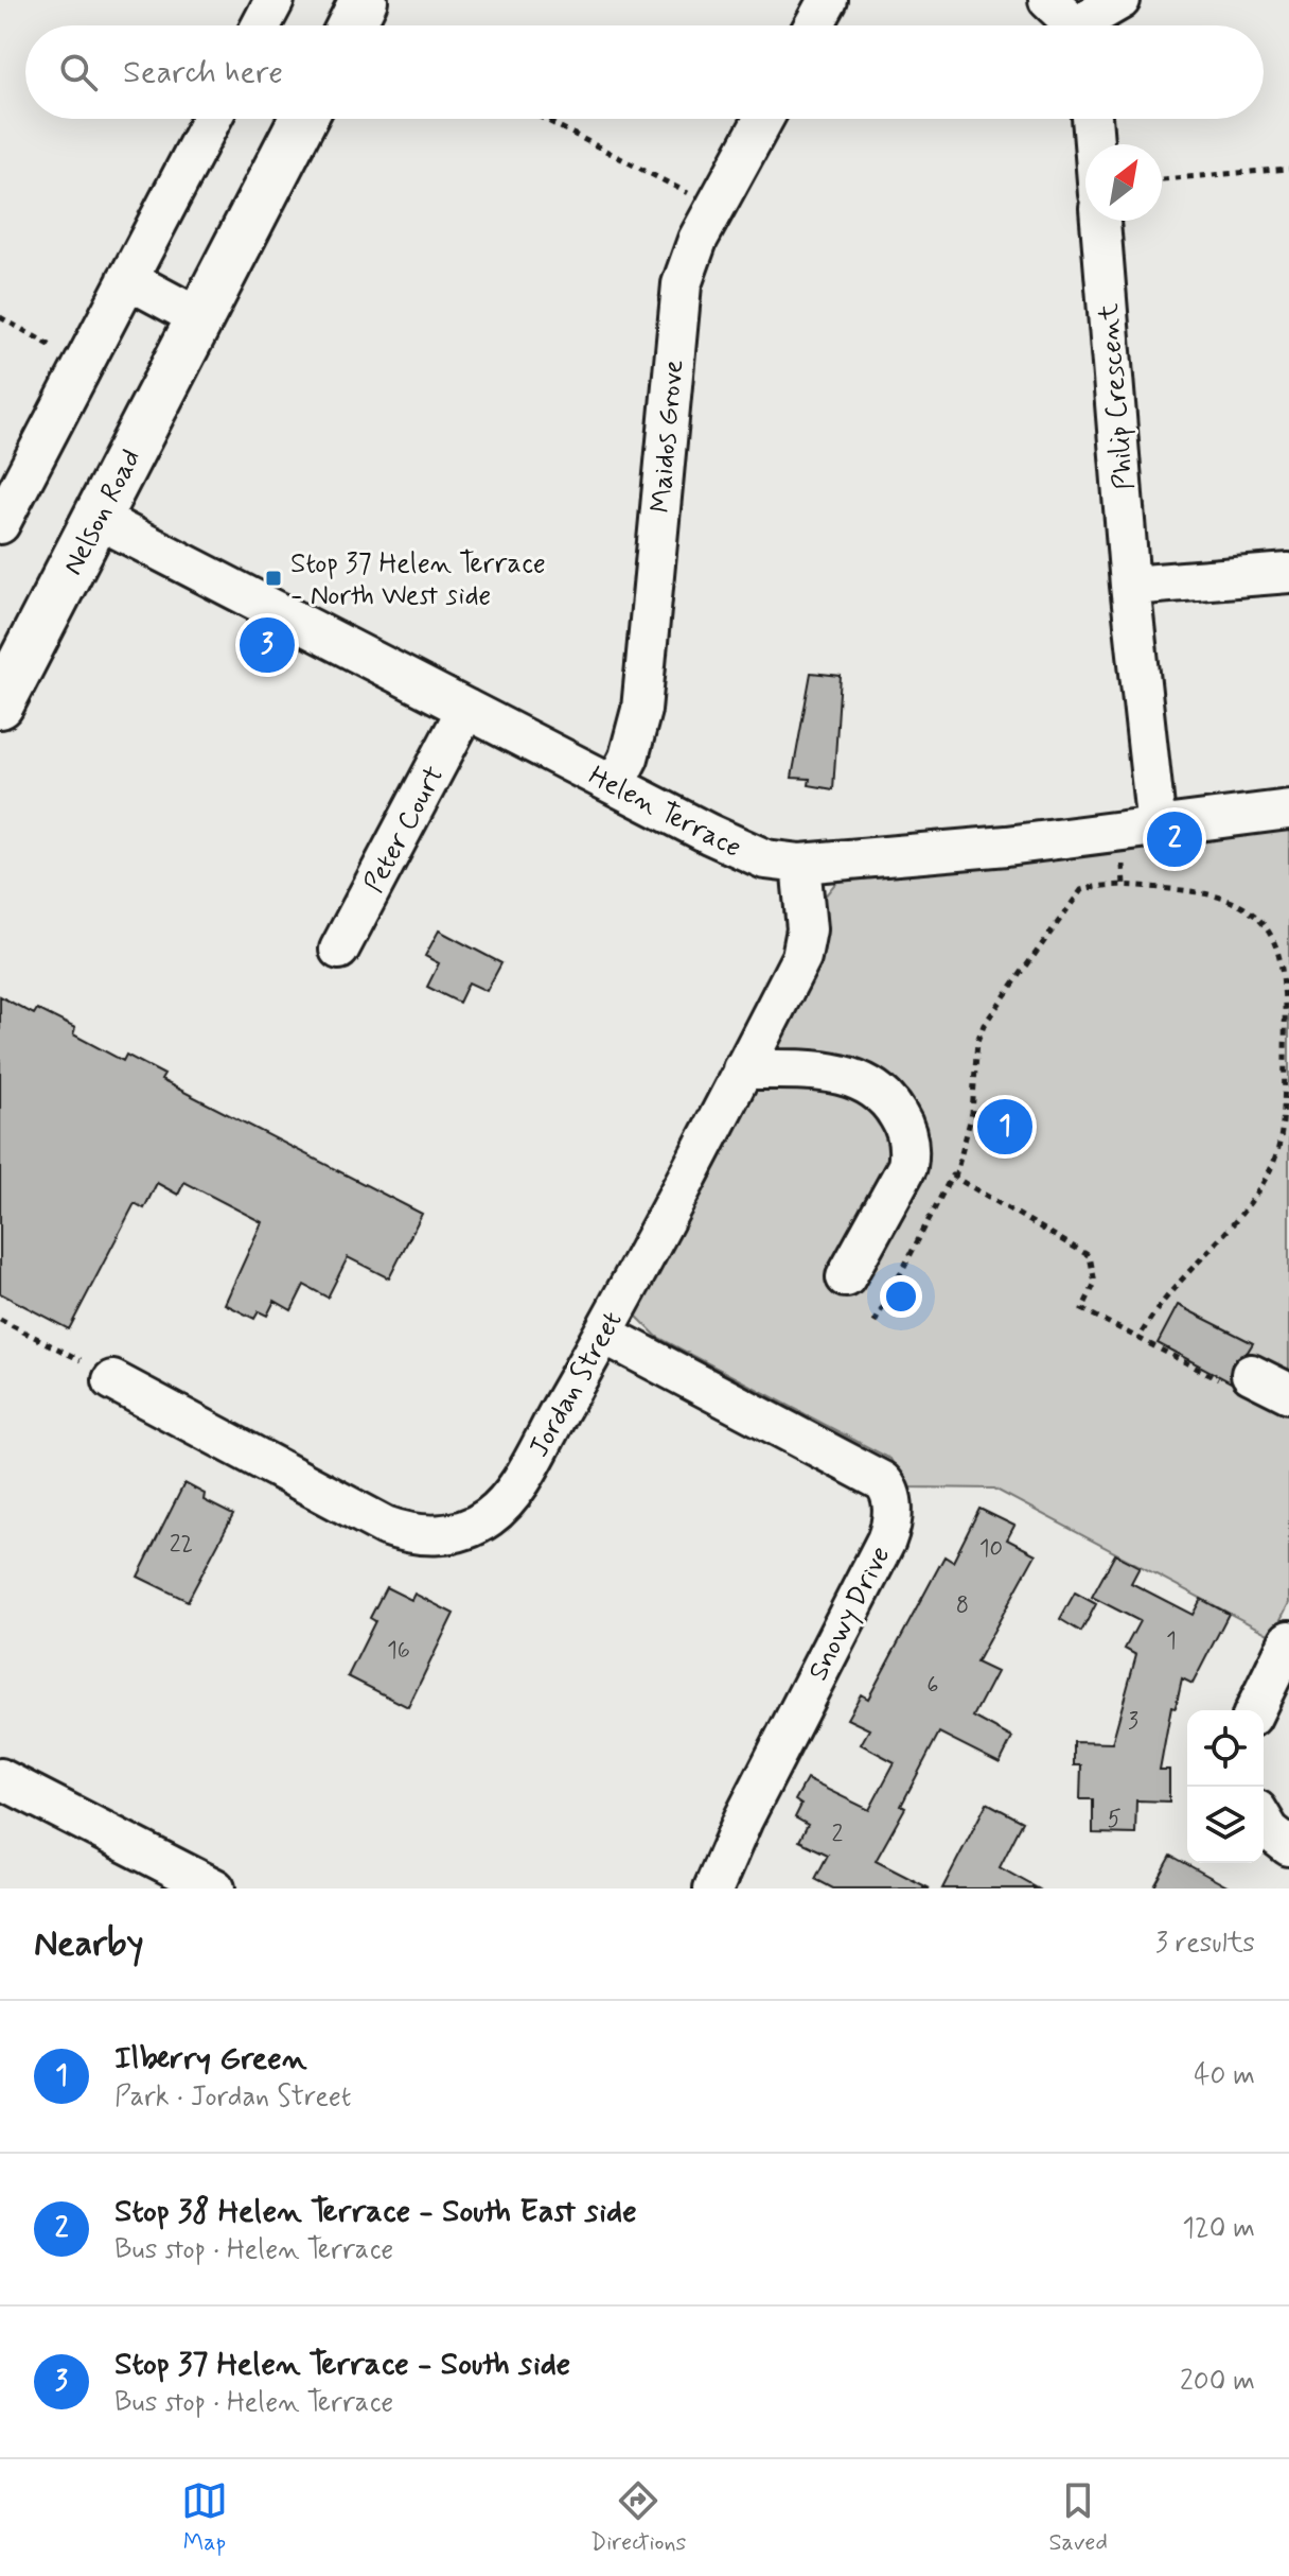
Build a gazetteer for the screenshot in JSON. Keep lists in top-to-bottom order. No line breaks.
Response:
{"streets":{"main road":["Nelson Road"],"street":["Philip Crescent","Maidos Grove","Helen Terrace","Peter Court","Jordan Street","Snowy Drive"]},"crossings":[["Philip Crescent","Helen Terrace"],["Maidos Grove","Helen Terrace"],["Nelson Road","Helen Terrace"],["Helen Terrace","Peter Court"],["Helen Terrace","Jordan Street"],["Jordan Street","Snowy Drive"]],"places":{"transit":["Stop 37 Helen Terrace - North West side"]},"house_numbers":["22","10","8","1","16","6","3","5","2"],"north":"top right","page":{"search":"Search here","pins":["3","2","1"],"heading":["Nearby","3 results"],"list":[{"mark":"1","name":"Ilberry Green","note":"Park · Jordan Street","value":"40 m"},{"mark":"2","name":"Stop 38 Helen Terrace - South East side","note":"Bus stop · Helen Terrace","value":"120 m"},{"mark":"3","name":"Stop 37 Helen Terrace - South side","note":"Bus stop · Helen Terrace","value":"200 m"}],"nav":["Map","Directions","Saved"]}}
